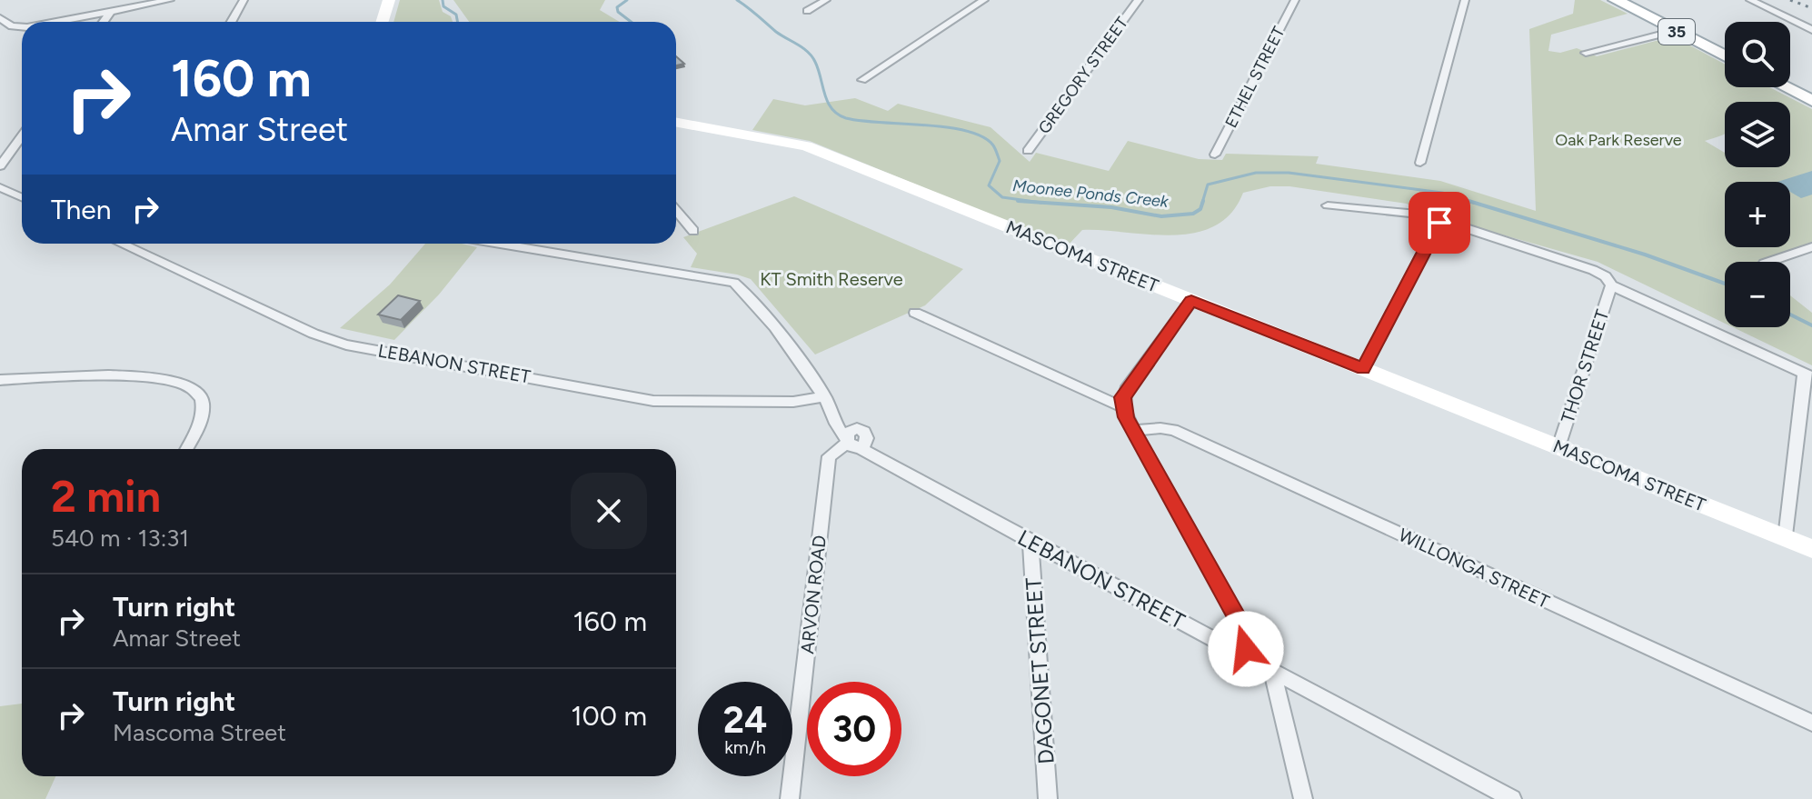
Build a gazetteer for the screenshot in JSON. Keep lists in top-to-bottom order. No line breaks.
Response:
{"streets":{"main road":["35","MASCOMA STREET"],"street":["GREGORY STREET","ETHEL STREET","LEBANON STREET","THOR STREET","WILLONGA STREET","ARVON ROAD","DAGONET STREET"]},"crossings":[["MASCOMA STREET","THOR STREET"],["LEBANON STREET","ARVON ROAD"],["LEBANON STREET","DAGONET STREET"]],"water":["Moonee Ponds Creek"],"parks":["Oak Park Reserve","KT Smith Reserve"],"page":{"map_buttons":["+","−"],"turn":["160 m","Amar Street"],"then":"Then","heading":["2 min","540 m · 13:31"],"list":[{"name":"Turn right","note":"Amar Street","value":"160 m"},{"name":"Turn right","note":"Mascoma Street","value":"100 m"}],"speed":"24 km/h","limit":"30"}}
